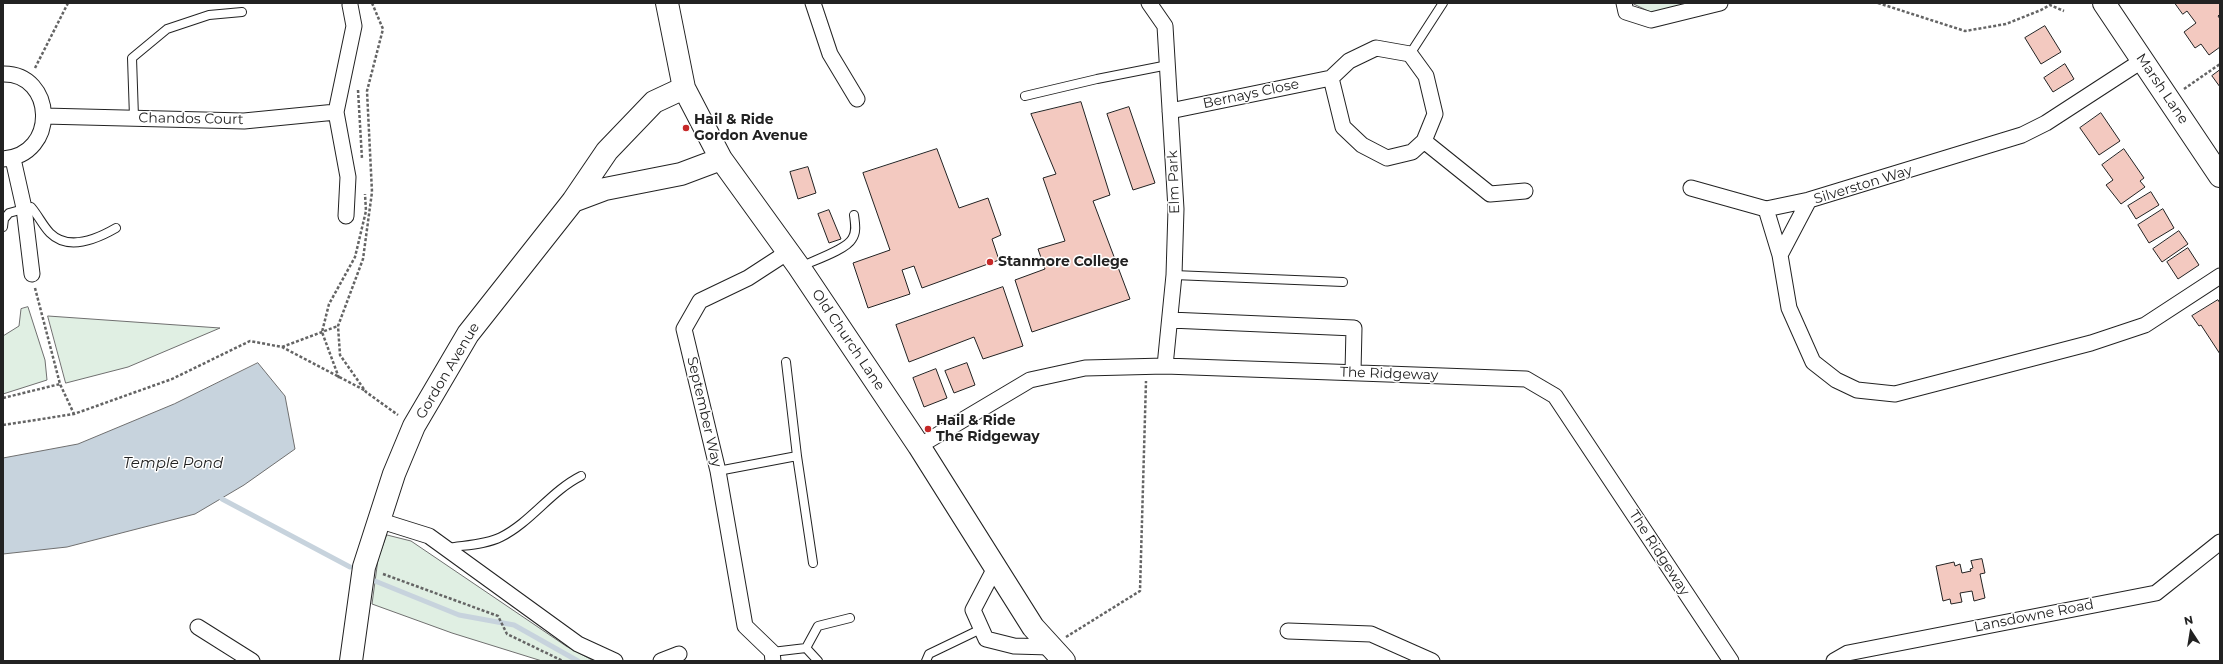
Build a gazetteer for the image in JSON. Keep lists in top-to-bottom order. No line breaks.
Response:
{"streets":{"street":["Marsh Lane","Bernays Close","Chandos Court","Elm Park","Silverston Way","Old Church Lane","Gordon Avenue","The Ridgeway","September Way","Lansdowne Road"]},"crossings":[["Marsh Lane","Silverston Way"],["Bernays Close","Elm Park"],["Elm Park","The Ridgeway"],["Old Church Lane","Gordon Avenue"],["Old Church Lane","The Ridgeway"],["Old Church Lane","September Way"]],"water":["Temple Pond"],"places":["Hail & Ride Gordon Avenue","Stanmore College","Hail & Ride The Ridgeway"],"north":"top"}
